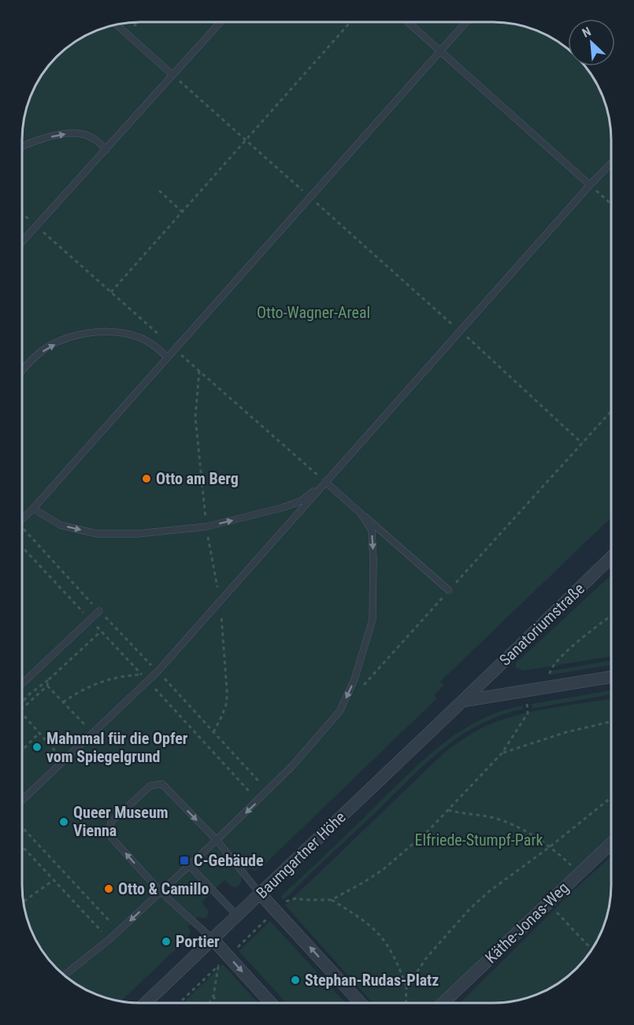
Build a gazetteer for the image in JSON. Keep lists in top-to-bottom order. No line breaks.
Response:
{"streets":{"street":["Sanatoriumstraße","Baumgartner Höhe","Käthe-Jonas-Weg"]},"crossings":[["Sanatoriumstraße","Baumgartner Höhe"]],"parks":["Otto-Wagner-Areal","Elfriede-Stumpf-Park"],"places":{"other":["Otto am Berg","Mahnmal für die Opfer vom Spiegelgrund","Queer Museum Vienna","Otto & Camillo","Portier","Stephan-Rudas-Platz"],"transit":["C-Gebäude"]},"north":"top left"}
